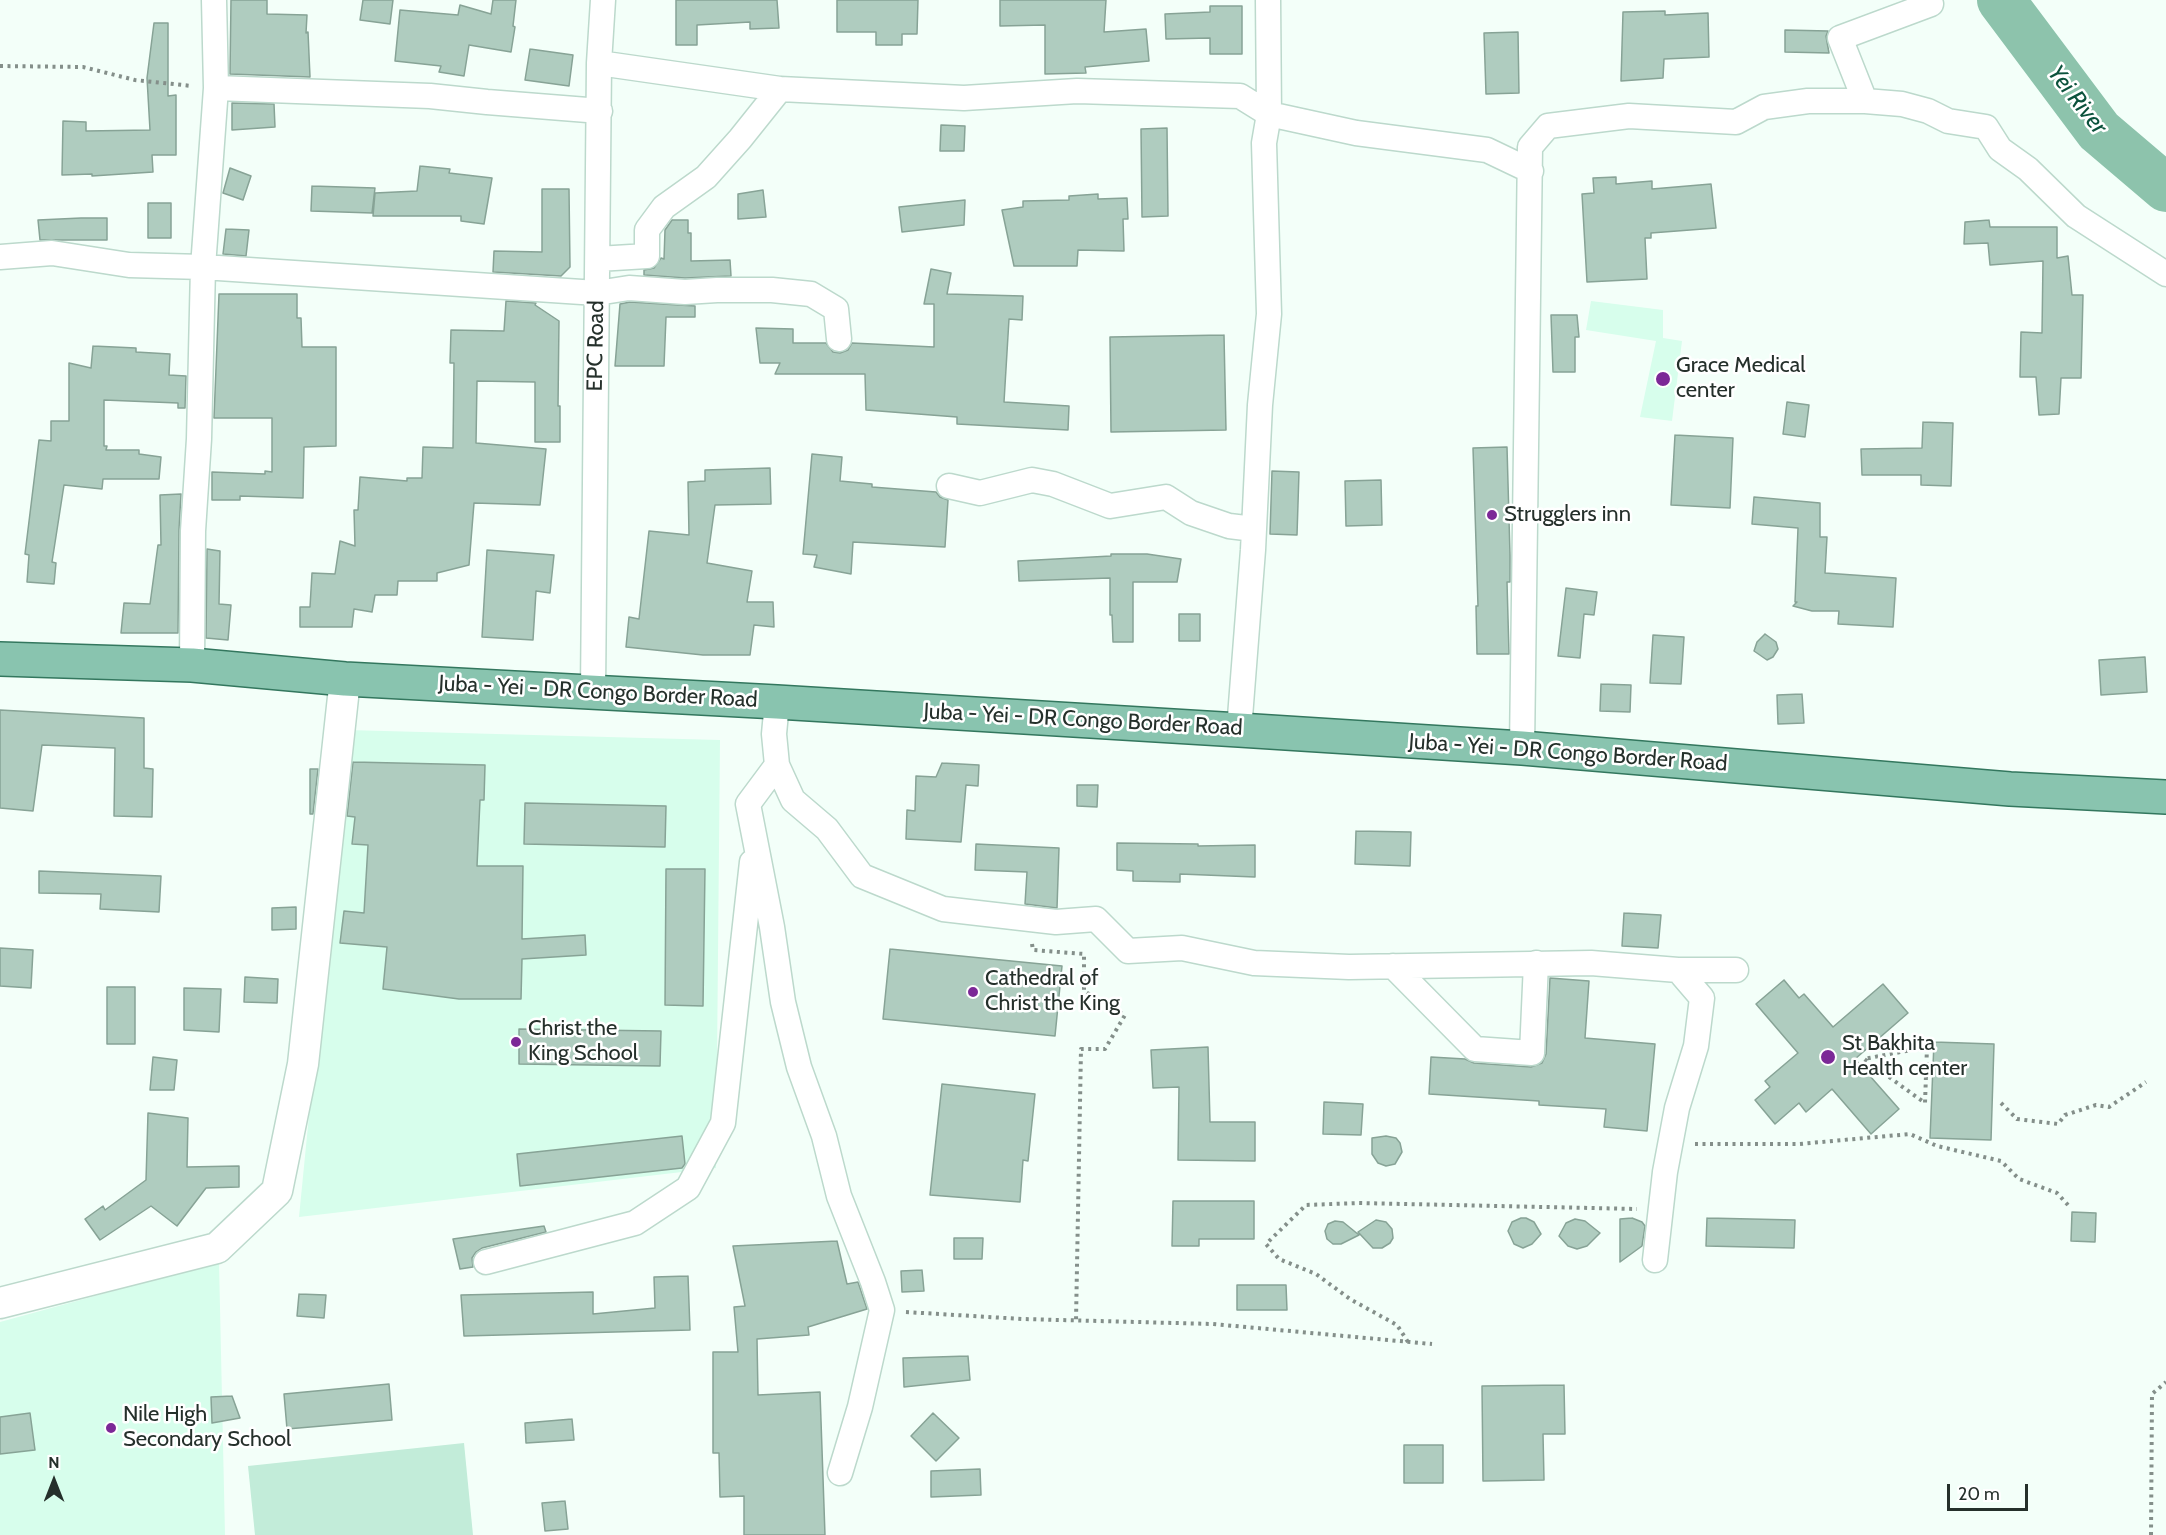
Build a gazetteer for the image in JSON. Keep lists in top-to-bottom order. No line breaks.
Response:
{"streets":{"main road":["Juba - Yei - DR Congo Border Road"],"street":["EPC Road"]},"crossings":[["EPC Road","Juba - Yei - DR Congo Border Road"]],"water":["Yei River"],"places":["Grace Medical center","Strugglers inn","Cathedral of Christ the King","Christ the King School","St Bakhita Health center","Nile High Secondary School"],"scale_bar":"20 m","north":"top"}
